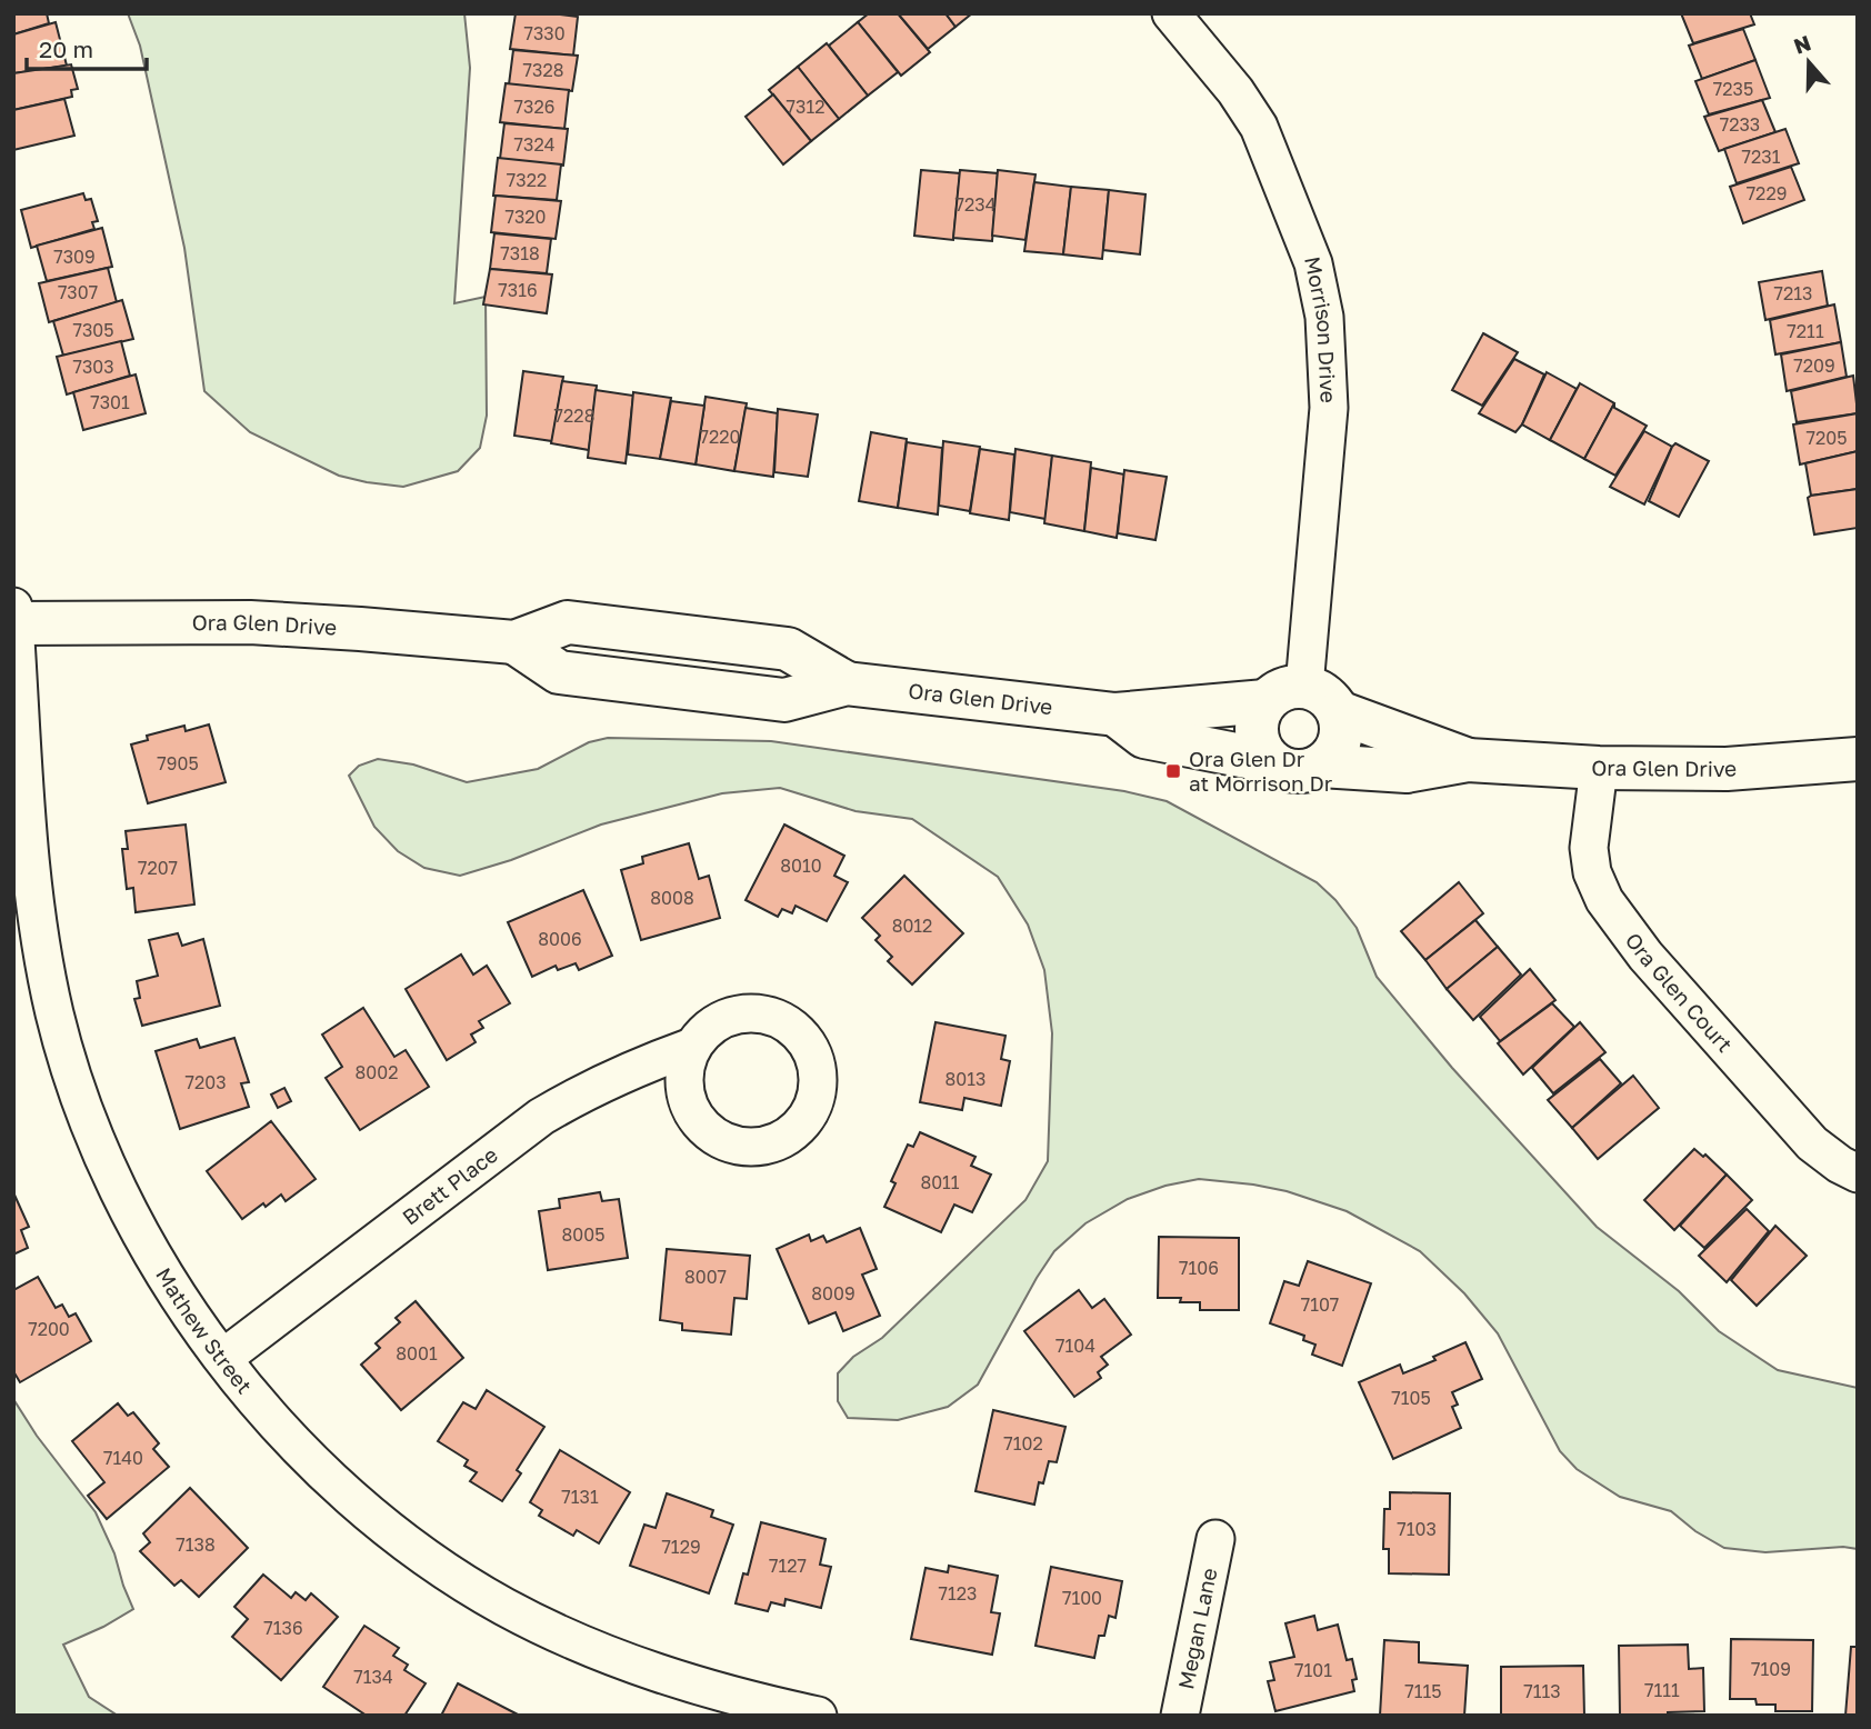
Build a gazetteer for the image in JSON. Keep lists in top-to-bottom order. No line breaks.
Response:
{"streets":{"street":["Morrison Drive","Ora Glen Drive","Ora Glen Court","Brett Place","Mathew Street","Megan Lane"]},"crossings":[["Morrison Drive","Ora Glen Drive"],["Ora Glen Drive","Ora Glen Court"],["Ora Glen Drive","Mathew Street"],["Brett Place","Mathew Street"]],"places":{"transit":["Ora Glen Dr at Morrison Dr"]},"house_numbers":["7330","7328","7235","7326","7312","7233","7324","7231","7322","7229","7234","7320","7318","7309","7316","7307","7213","7305","7211","7209","7303","7301","7228","7220","7205","7905","8010","7207","8008","8012","8006","8002","8013","7203","8011","8005","7106","8007","8009","7107","7200","7104","8001","7105","7102","7140","7131","7103","7138","7129","7127","7123","7100","7136","7109","7101","7134","7111","7115","7113"],"scale_bar":"20 m","north":"top"}
